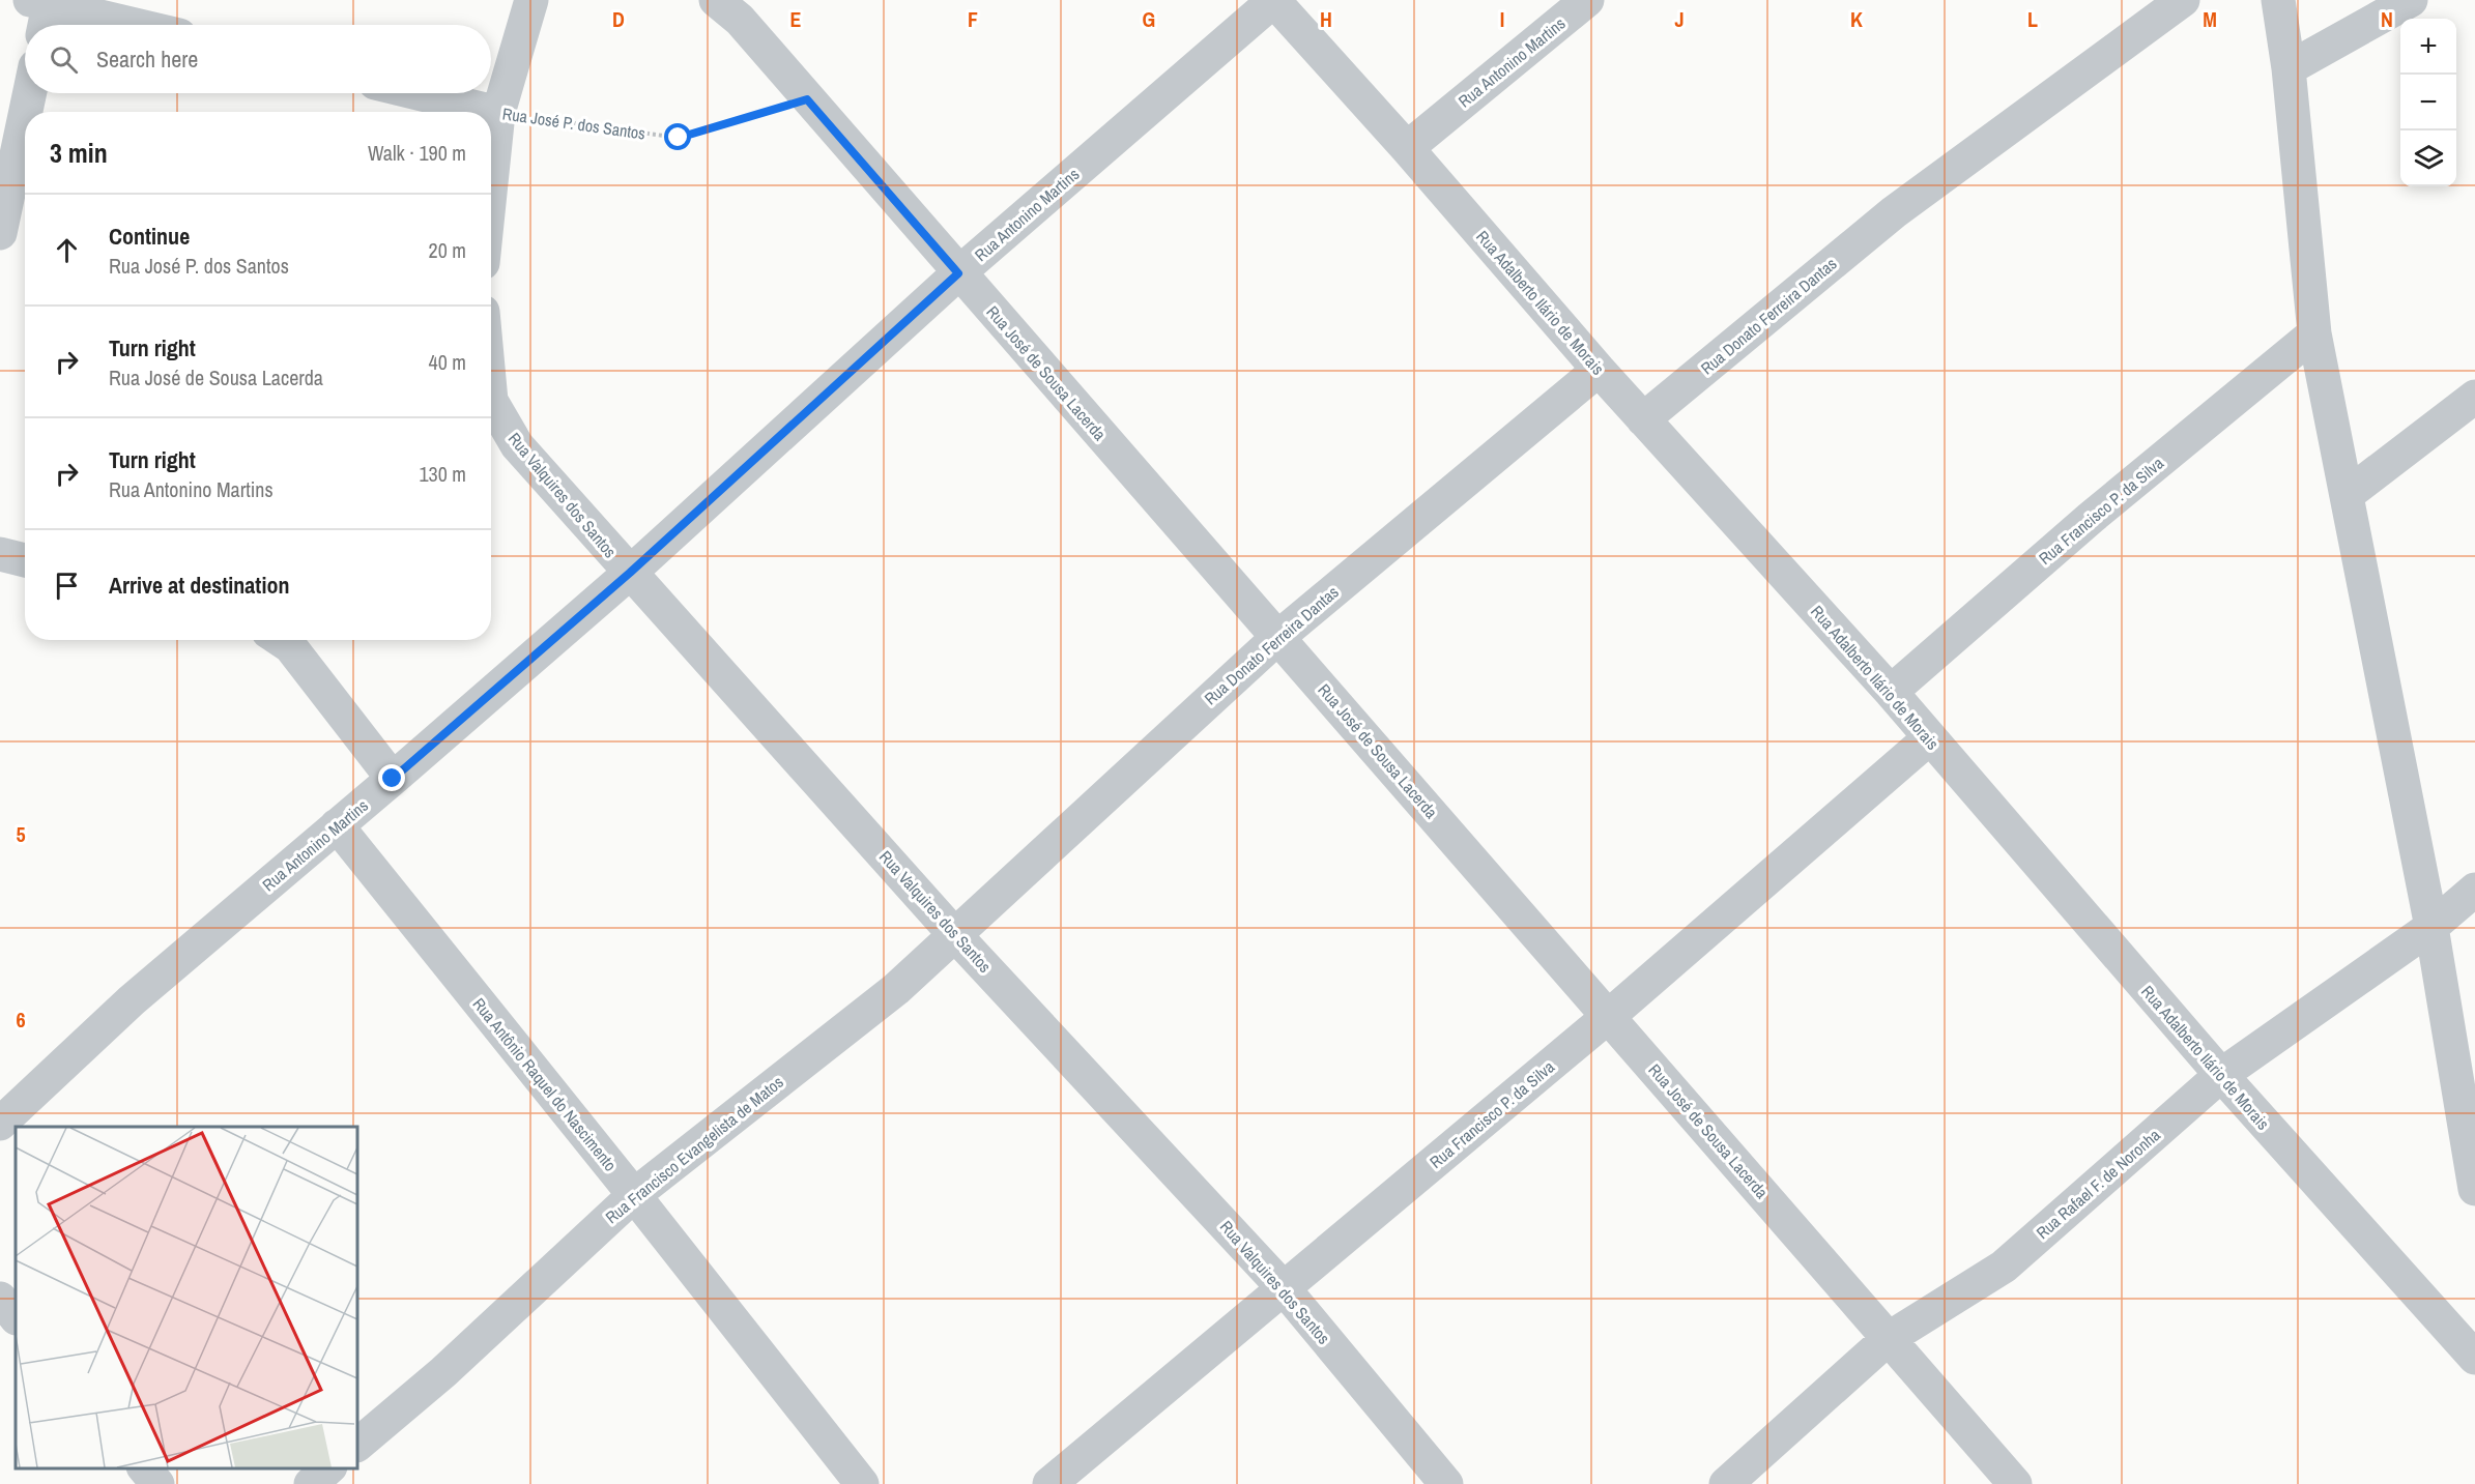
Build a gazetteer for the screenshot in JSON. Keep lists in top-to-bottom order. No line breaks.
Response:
{"streets":{"street":["Rua Antonino Martins","Rua José P. dos Santos","Rua Adalberto Ilário de Morais","Rua Donato Ferreira Dantas","Rua José de Sousa Lacerda","Rua Valquires dos Santos","Rua Francisco P. da Silva","Rua Antônio Raquel do Nascimento","Rua Francisco Evangelista de Matos","Rua Rafael F. de Noronha"]},"crossings":[["Rua Antonino Martins","Rua Adalberto Ilário de Morais"],["Rua Antonino Martins","Rua José de Sousa Lacerda"],["Rua Antonino Martins","Rua Valquires dos Santos"],["Rua Antonino Martins","Rua Antônio Raquel do Nascimento"],["Rua José P. dos Santos","Rua José de Sousa Lacerda"],["Rua Adalberto Ilário de Morais","Rua Donato Ferreira Dantas"],["Rua Adalberto Ilário de Morais","Rua Francisco P. da Silva"],["Rua Adalberto Ilário de Morais","Rua Rafael F. de Noronha"],["Rua Donato Ferreira Dantas","Rua José de Sousa Lacerda"],["Rua Donato Ferreira Dantas","Rua Valquires dos Santos"],["Rua Donato Ferreira Dantas","Rua Francisco Evangelista de Matos"],["Rua José de Sousa Lacerda","Rua Francisco P. da Silva"],["Rua José de Sousa Lacerda","Rua Rafael F. de Noronha"],["Rua Valquires dos Santos","Rua Francisco P. da Silva"],["Rua Valquires dos Santos","Rua Francisco Evangelista de Matos"],["Rua Antônio Raquel do Nascimento","Rua Francisco Evangelista de Matos"]],"page":{"map_buttons":["+","−"],"search":"Search here","heading":["3 min","Walk · 190 m"],"list":[["Continue","Rua José P. dos Santos","20 m"],["Turn right","Rua José de Sousa Lacerda","40 m"],["Turn right","Rua Antonino Martins","130 m"],"Arrive at destination"]},"grid":{"columns":["D","E","F","G","H","I","J","K","L","M","N"],"rows":["5","6"]}}
